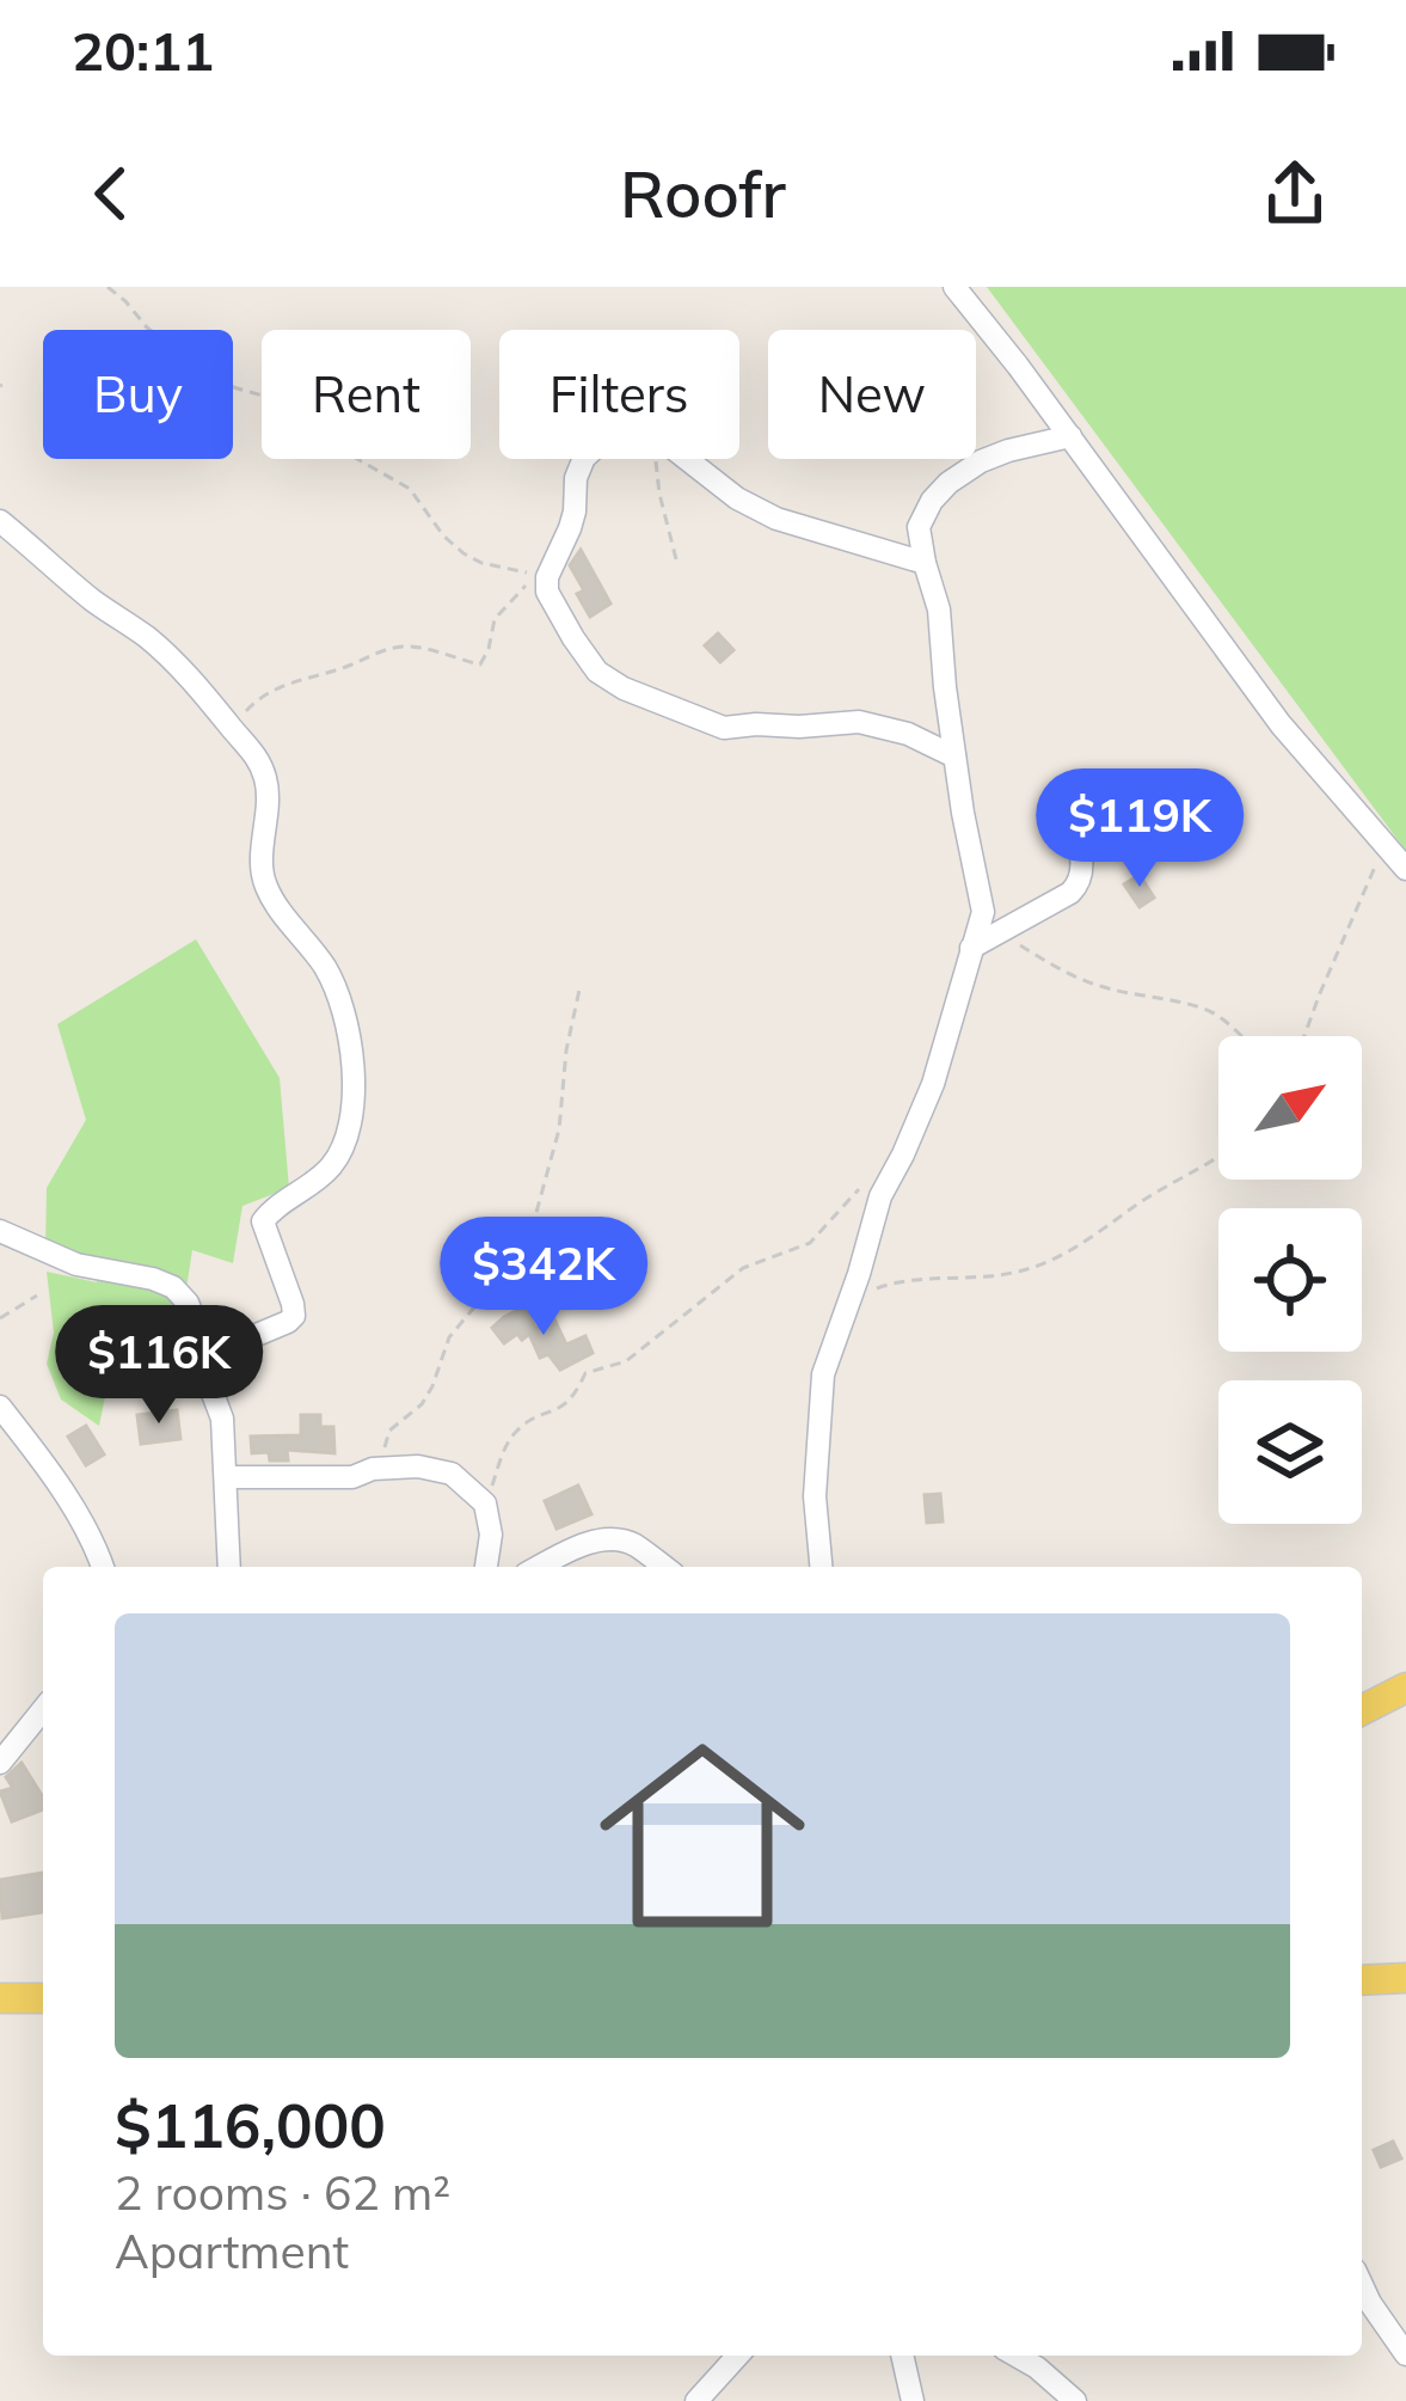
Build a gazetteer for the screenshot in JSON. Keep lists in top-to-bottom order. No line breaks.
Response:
{"north":"top right","page":{"status":"20:11","header":"Roofr","chip":["Buy","Rent","Filters","New"],"price":["$119K","$342K","$116K"],"list":[{"name":"$116,000","note":"2 rooms · 62 m² · Apartment"}]}}
